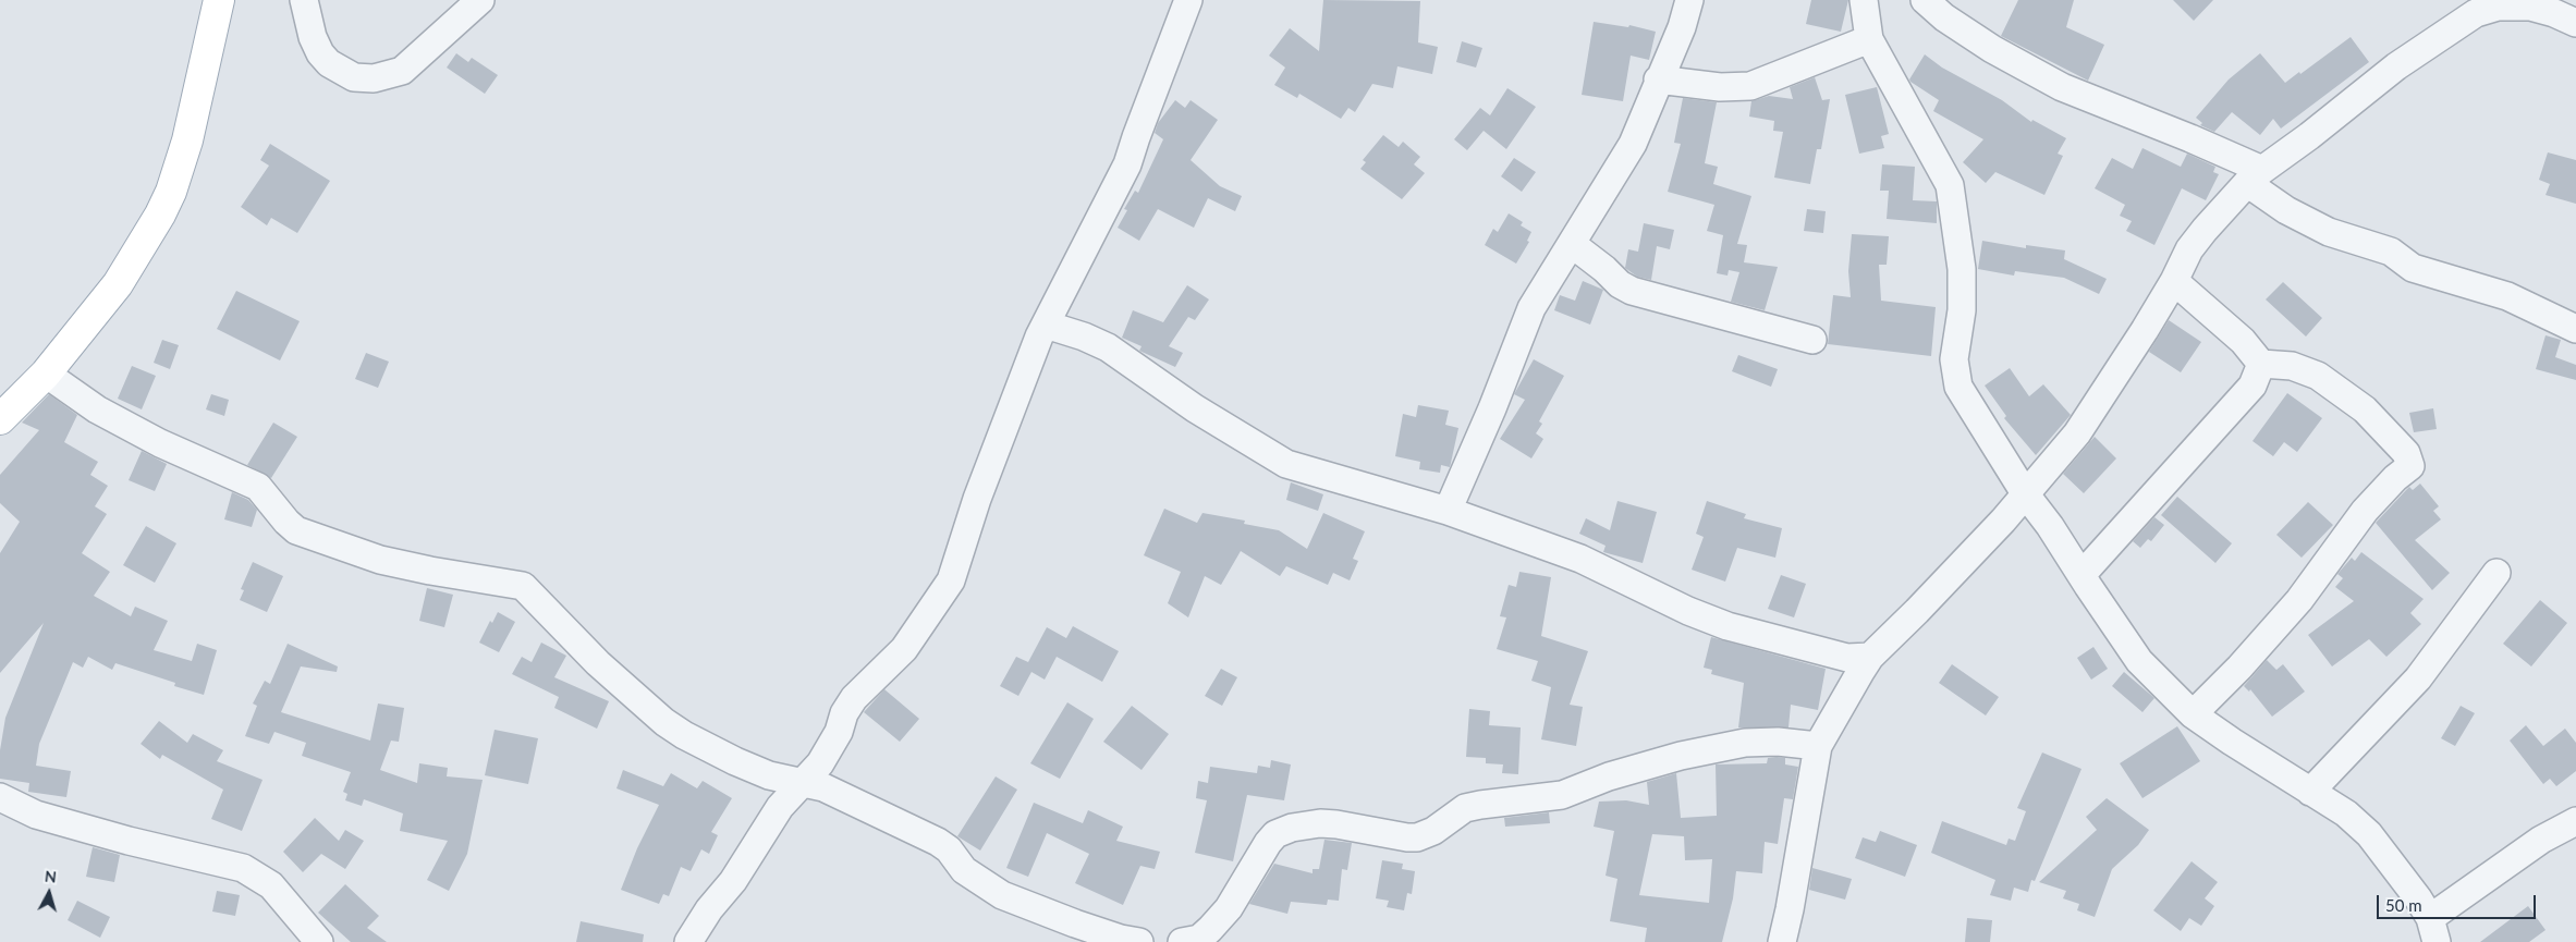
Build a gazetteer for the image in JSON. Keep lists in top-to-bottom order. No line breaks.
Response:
{"scale_bar":"50 m","north":"top"}
